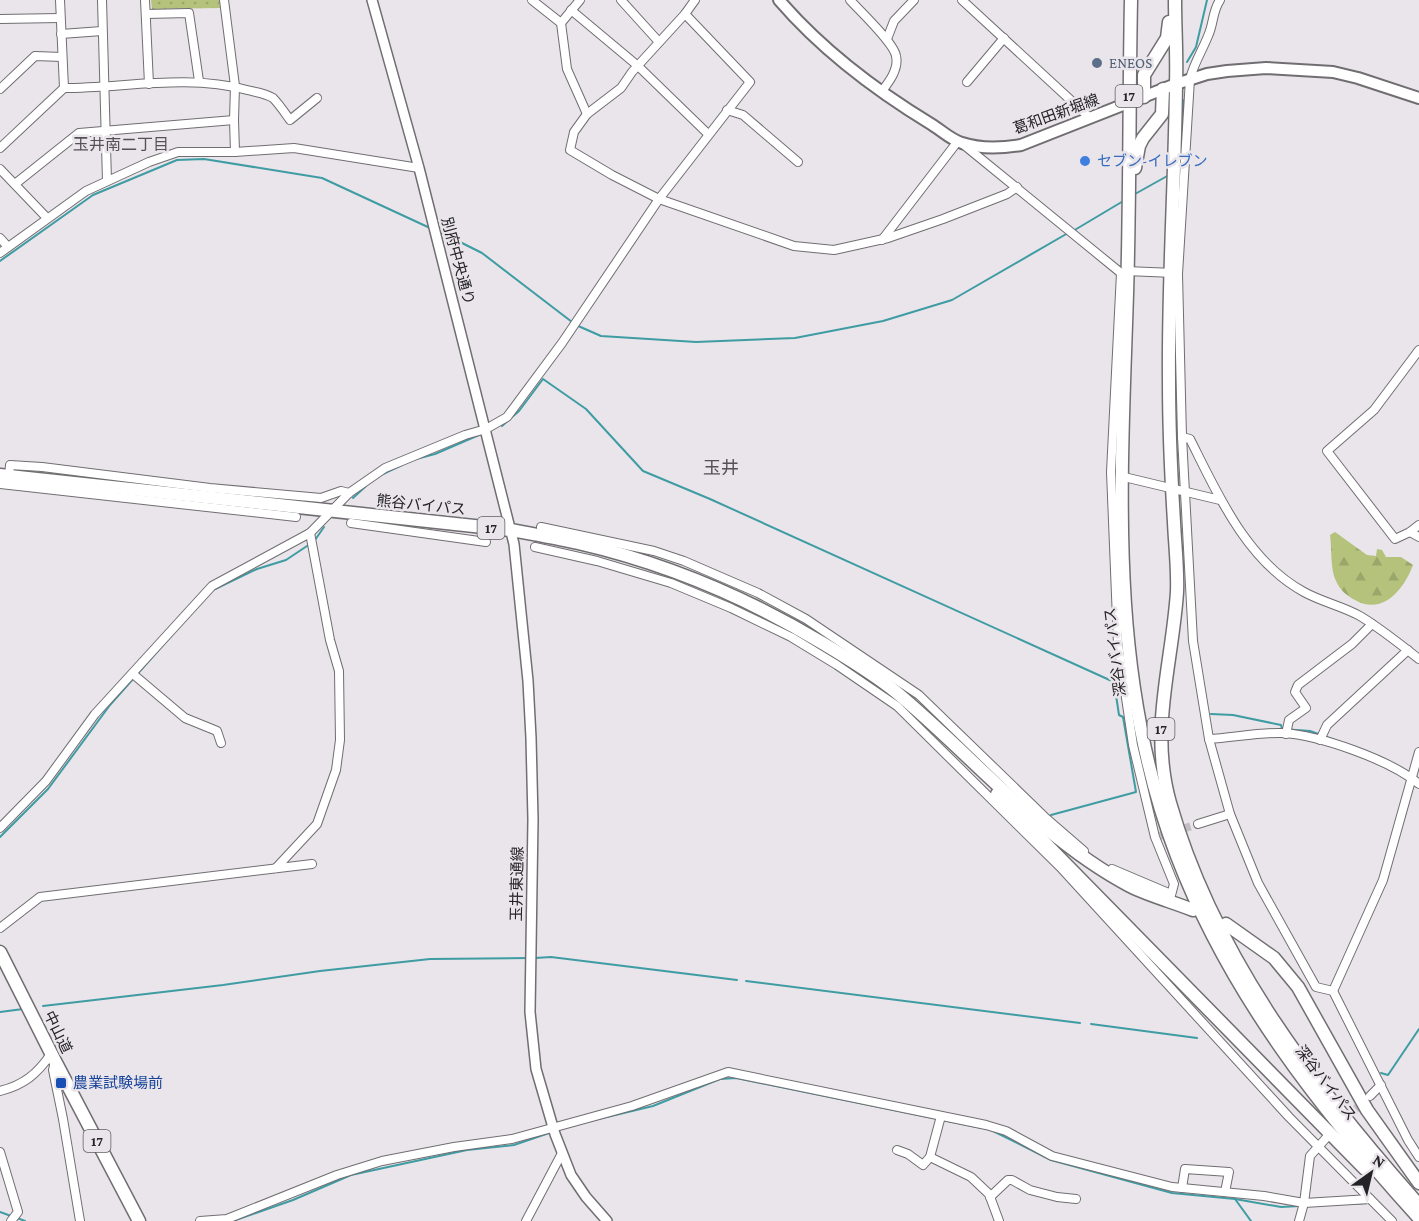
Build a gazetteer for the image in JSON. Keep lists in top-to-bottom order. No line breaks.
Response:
{"streets":{"highway":["17","熊谷バイパス","深谷バイパス","中山道"],"main road":["葛和田新堀線"],"street":["別府中央通り","玉井東通線"]},"crossings":[["17","熊谷バイパス"],["葛和田新堀線","深谷バイパス"],["別府中央通り","熊谷バイパス"],["別府中央通り","玉井東通線"],["熊谷バイパス","玉井東通線"]],"districts":["玉井南二丁目","玉井"],"places":{"other":["ENEOS","セブン-イレブン"],"transit":["農業試験場前"]},"north":"top right"}
